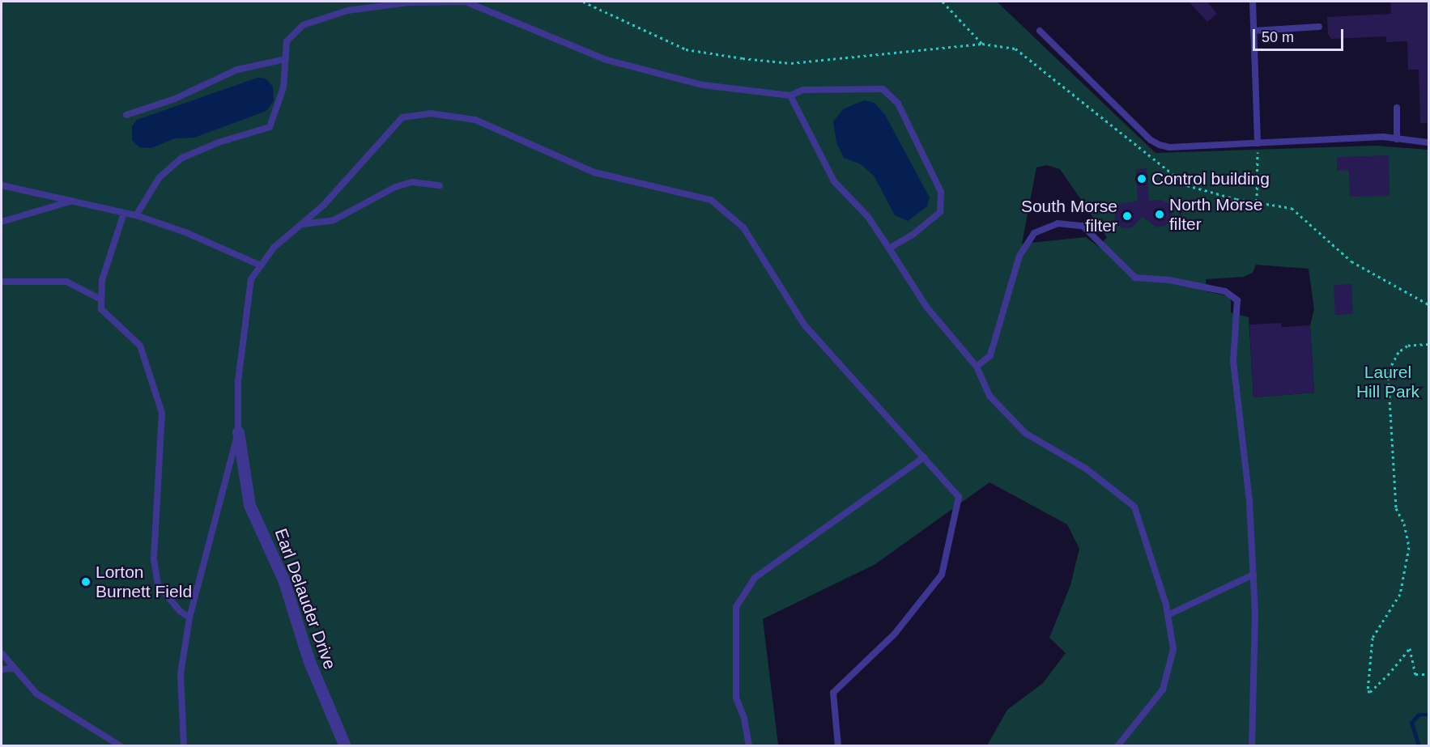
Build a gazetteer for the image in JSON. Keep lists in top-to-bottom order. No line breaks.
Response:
{"streets":{"street":["Earl Delauder Drive"]},"parks":["Laurel Hill Park"],"places":["Control building","North Morse filter","South Morse filter","Lorton Burnett Field"],"scale_bar":"50 m"}
